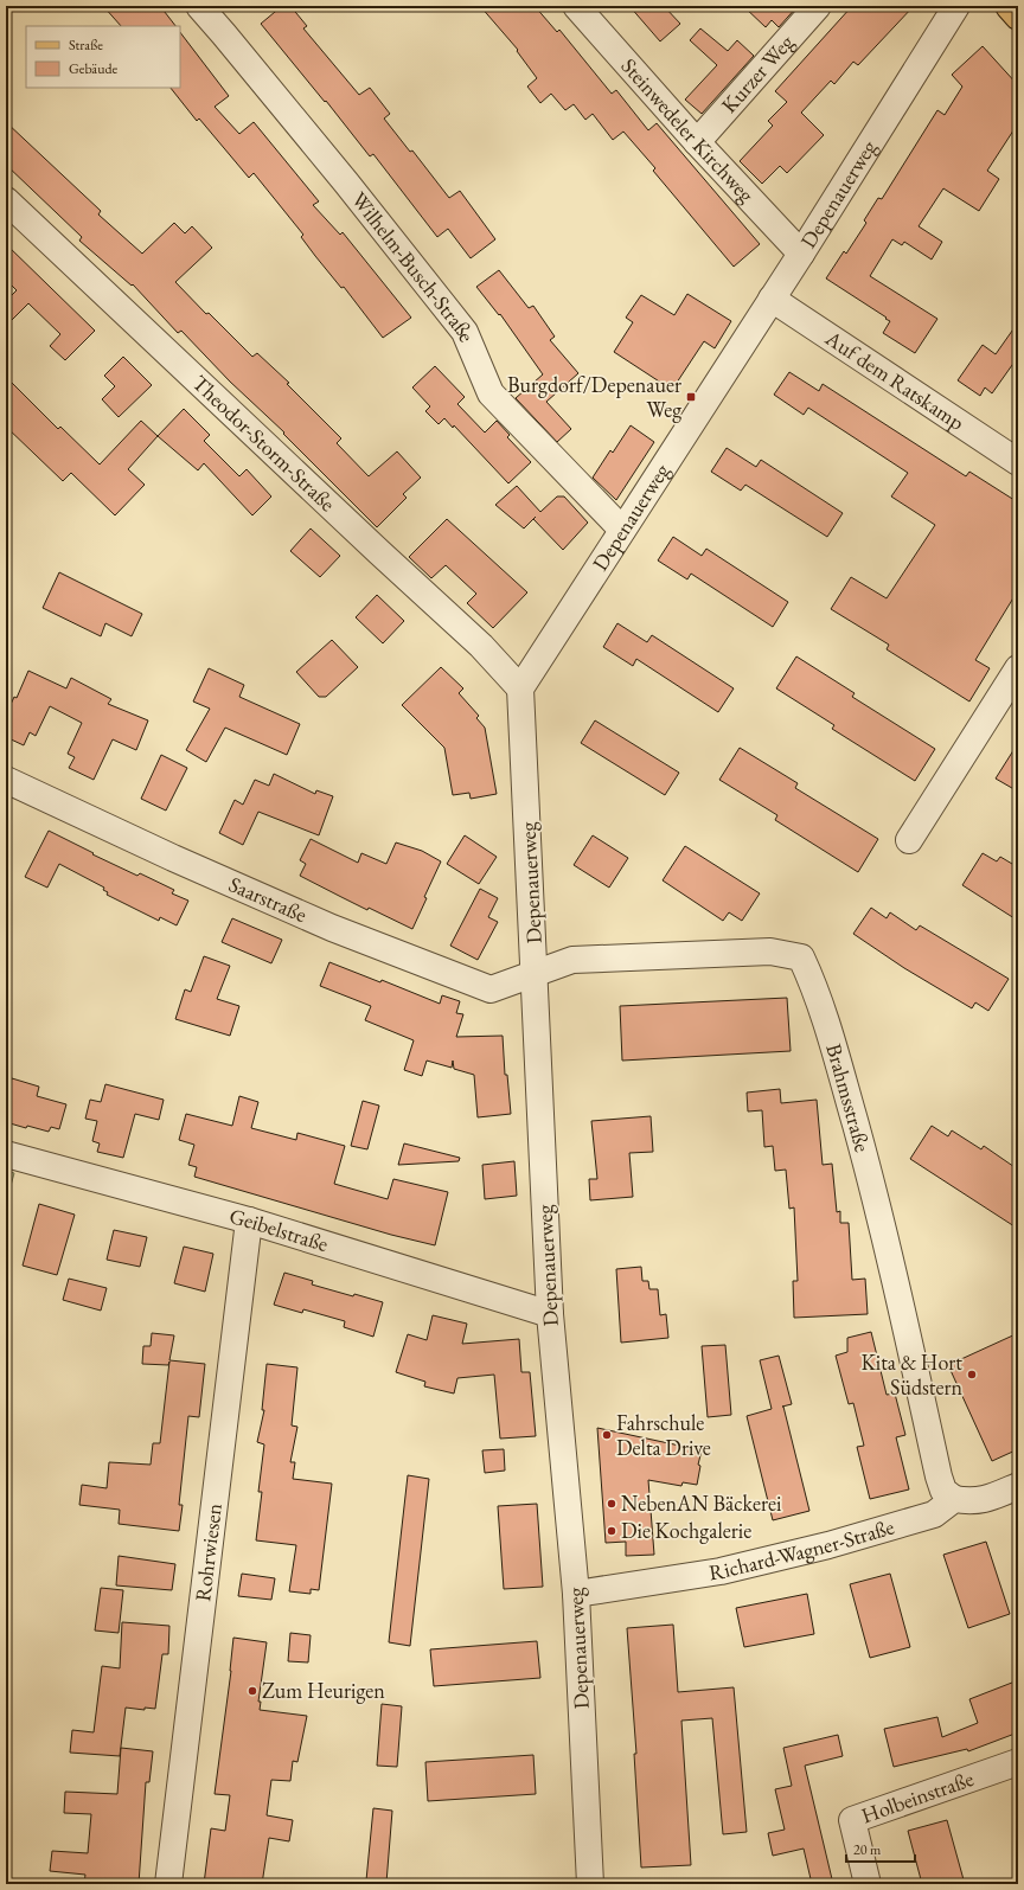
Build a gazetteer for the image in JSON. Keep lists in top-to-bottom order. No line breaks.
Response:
{"streets":{"street":["Kurzer Weg","Steinwedeler Kirchweg","Depenauerweg","Wilhelm-Busch-Straße","Auf dem Ratskamp","Theodor-Storm-Straße","Saarstraße","Brahmsstraße","Geibelstraße","Richard-Wagner-Straße","Rohrwiesen","Holbeinstraße"]},"crossings":[["Kurzer Weg","Steinwedeler Kirchweg"],["Steinwedeler Kirchweg","Depenauerweg"],["Depenauerweg","Wilhelm-Busch-Straße"],["Depenauerweg","Auf dem Ratskamp"],["Depenauerweg","Theodor-Storm-Straße"],["Depenauerweg","Saarstraße"],["Depenauerweg","Brahmsstraße"],["Depenauerweg","Geibelstraße"],["Depenauerweg","Richard-Wagner-Straße"],["Saarstraße","Brahmsstraße"],["Brahmsstraße","Richard-Wagner-Straße"],["Geibelstraße","Rohrwiesen"]],"places":{"transit":["Burgdorf/Depenauer Weg"],"other":["Kita & Hort Südstern","Fahrschule Delta Drive","NebenAN Bäckerei","Die Kochgalerie","Zum Heurigen"]},"legend":["Straße","Gebäude"],"scale_bar":"20 m"}
